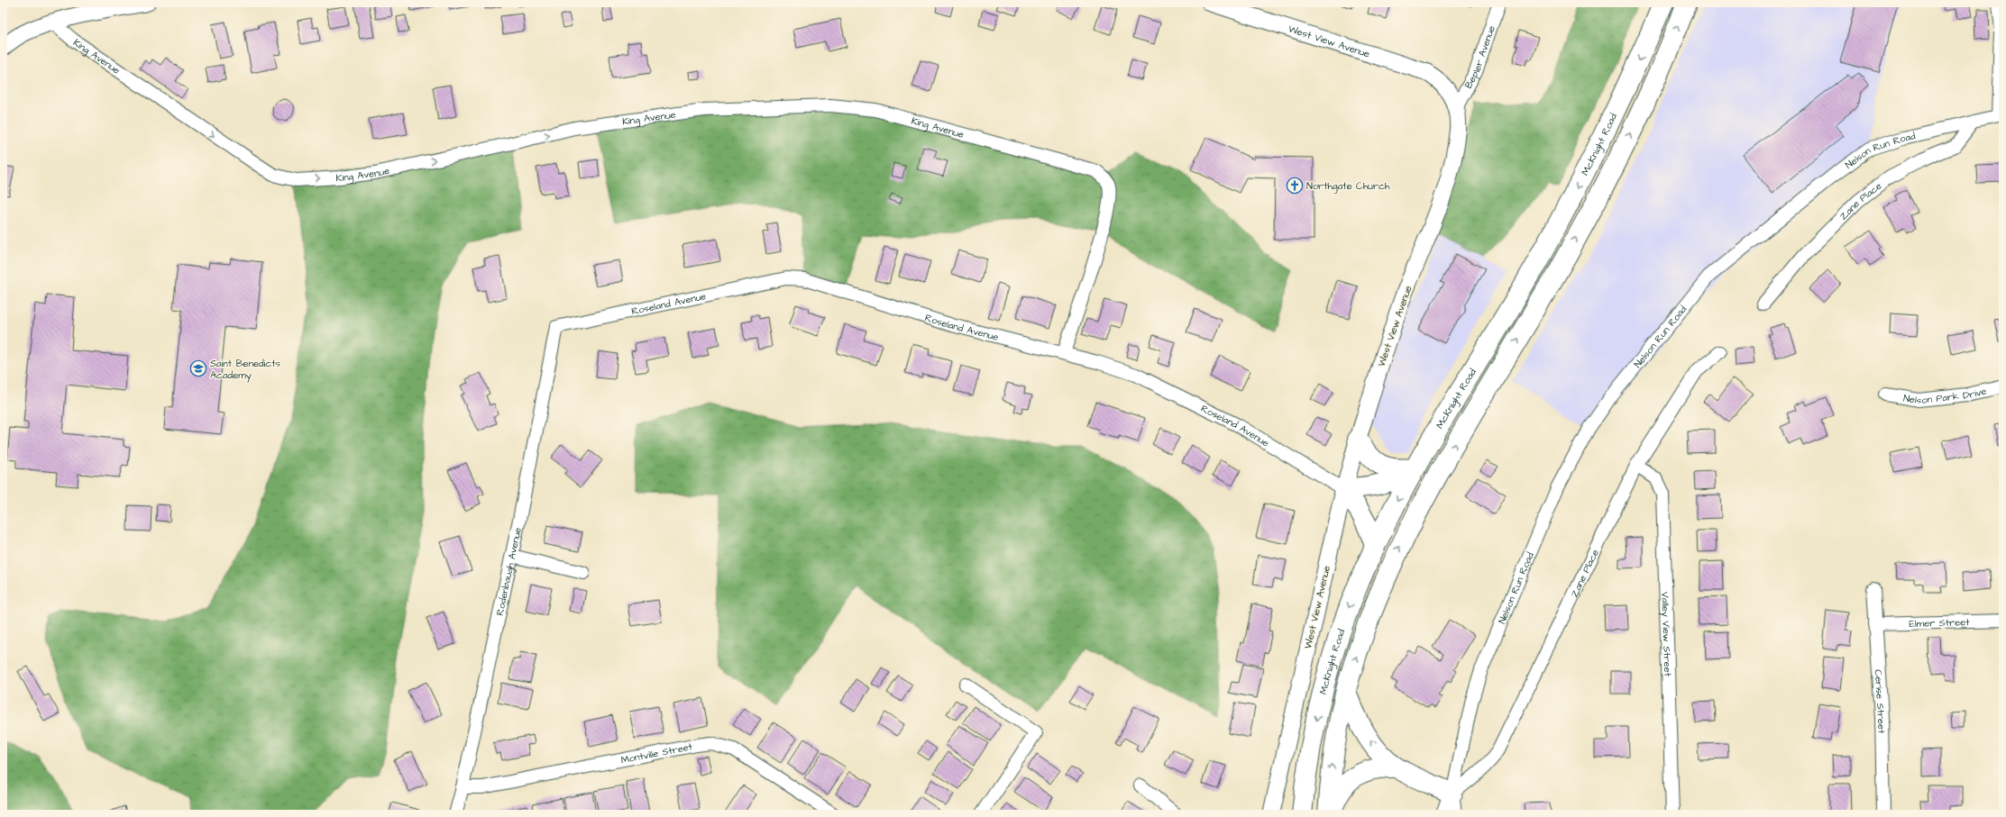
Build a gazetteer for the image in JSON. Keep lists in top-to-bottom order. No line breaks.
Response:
{"streets":{"highway":["McKnight Road"],"main road":["Nelson Run Road"],"street":["West View Avenue","Bepler Avenue","King Avenue","Zane Place","Roseland Avenue","Nelson Park Drive","Rodenbaugh Avenue","Elmer Street","Valley View Street","Cerise Street","Montville Street"]},"crossings":[["West View Avenue","Bepler Avenue"],["West View Avenue","Roseland Avenue"],["King Avenue","Roseland Avenue"],["Nelson Run Road","Zane Place"],["Zane Place","Valley View Street"],["Roseland Avenue","Rodenbaugh Avenue"],["Rodenbaugh Avenue","Montville Street"],["Elmer Street","Cerise Street"]],"one_way":["King Avenue"],"places":{"church":["Northgate Church"],"school or university":["Saint Benedicts Academy"]}}
